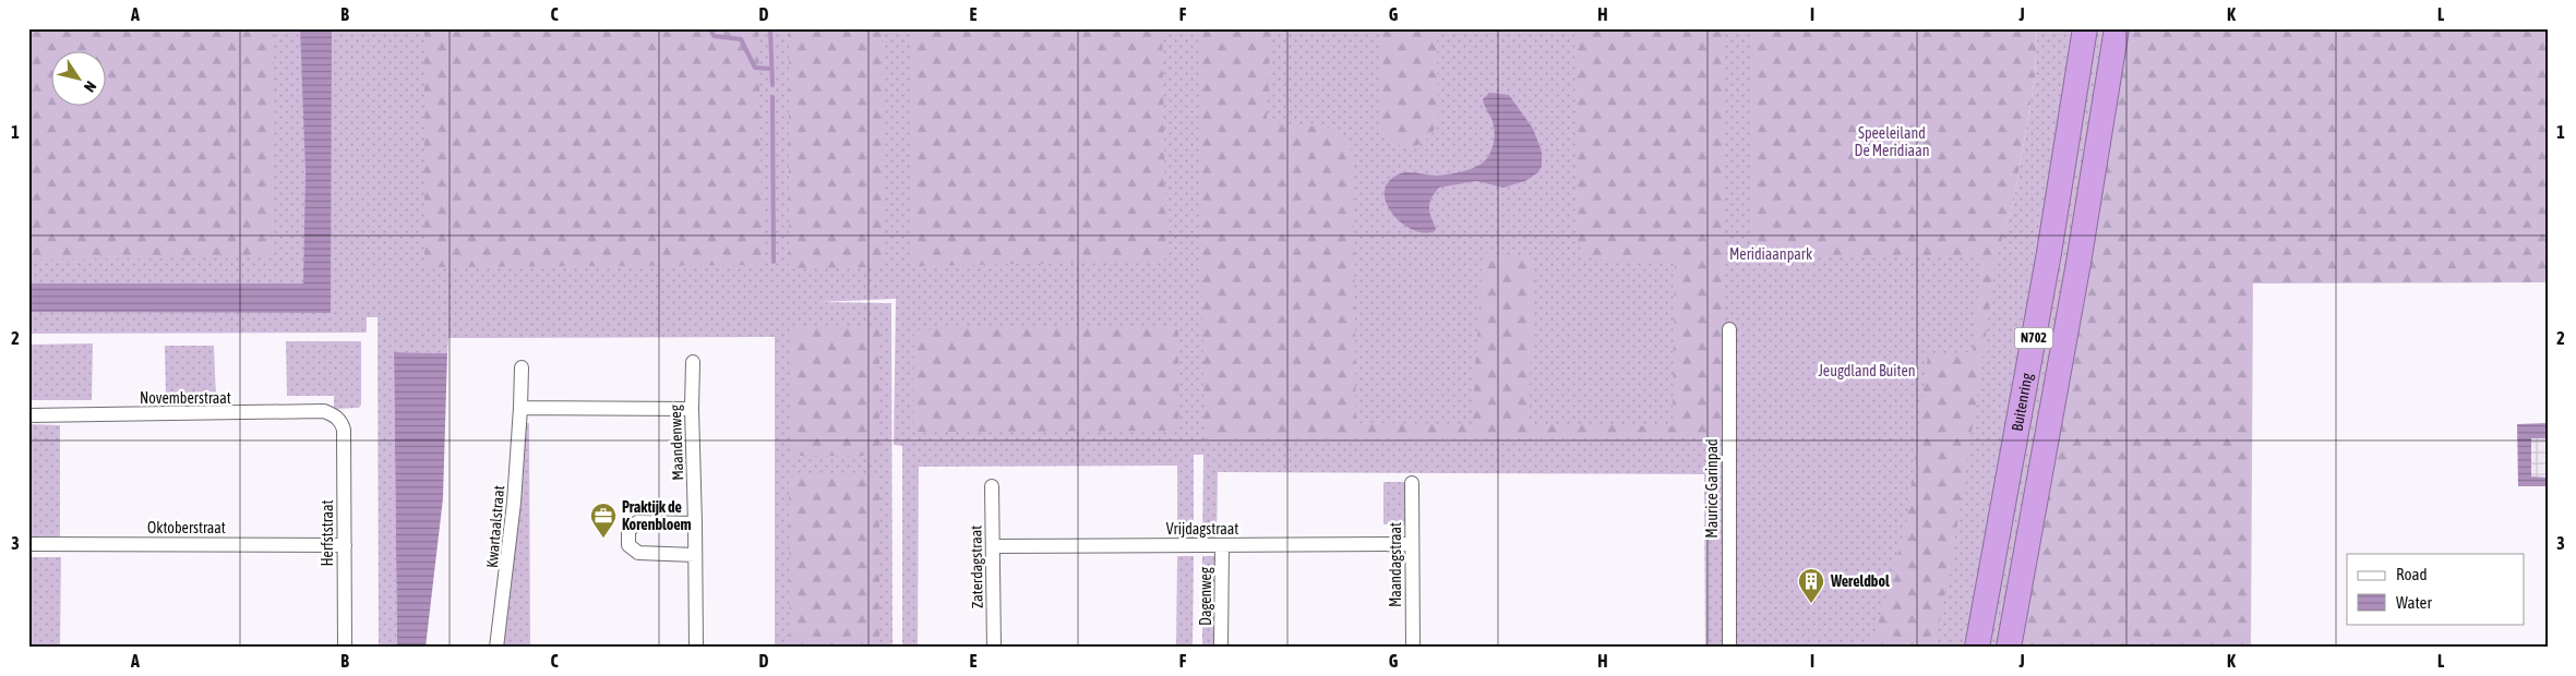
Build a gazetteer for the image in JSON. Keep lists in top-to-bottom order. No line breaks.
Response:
{"streets":{"highway":["N702","Buitenring"],"street":["Novemberstraat","Maandenweg","Maurice Garinpad","Kwartaalstraat","Oktoberstraat","Vrijdagstraat","Herfststraat","Maandagstraat","Zaterdagstraat","Dagenweg"]},"crossings":[["Novemberstraat","Herfststraat"],["Oktoberstraat","Herfststraat"],["Vrijdagstraat","Maandagstraat"],["Vrijdagstraat","Zaterdagstraat"],["Vrijdagstraat","Dagenweg"]],"parks":["Speeleiland De Meridiaan","Meridiaanpark","Jeugdland Buiten"],"places":{"office":["Praktijk de Korenbloem"],"building":["Wereldbol"]},"legend":["Road","Water"],"north":"bottom right","grid":{"columns":["A","B","C","D","E","F","G","H","I","J","K","L"],"rows":["1","2","3"]}}
